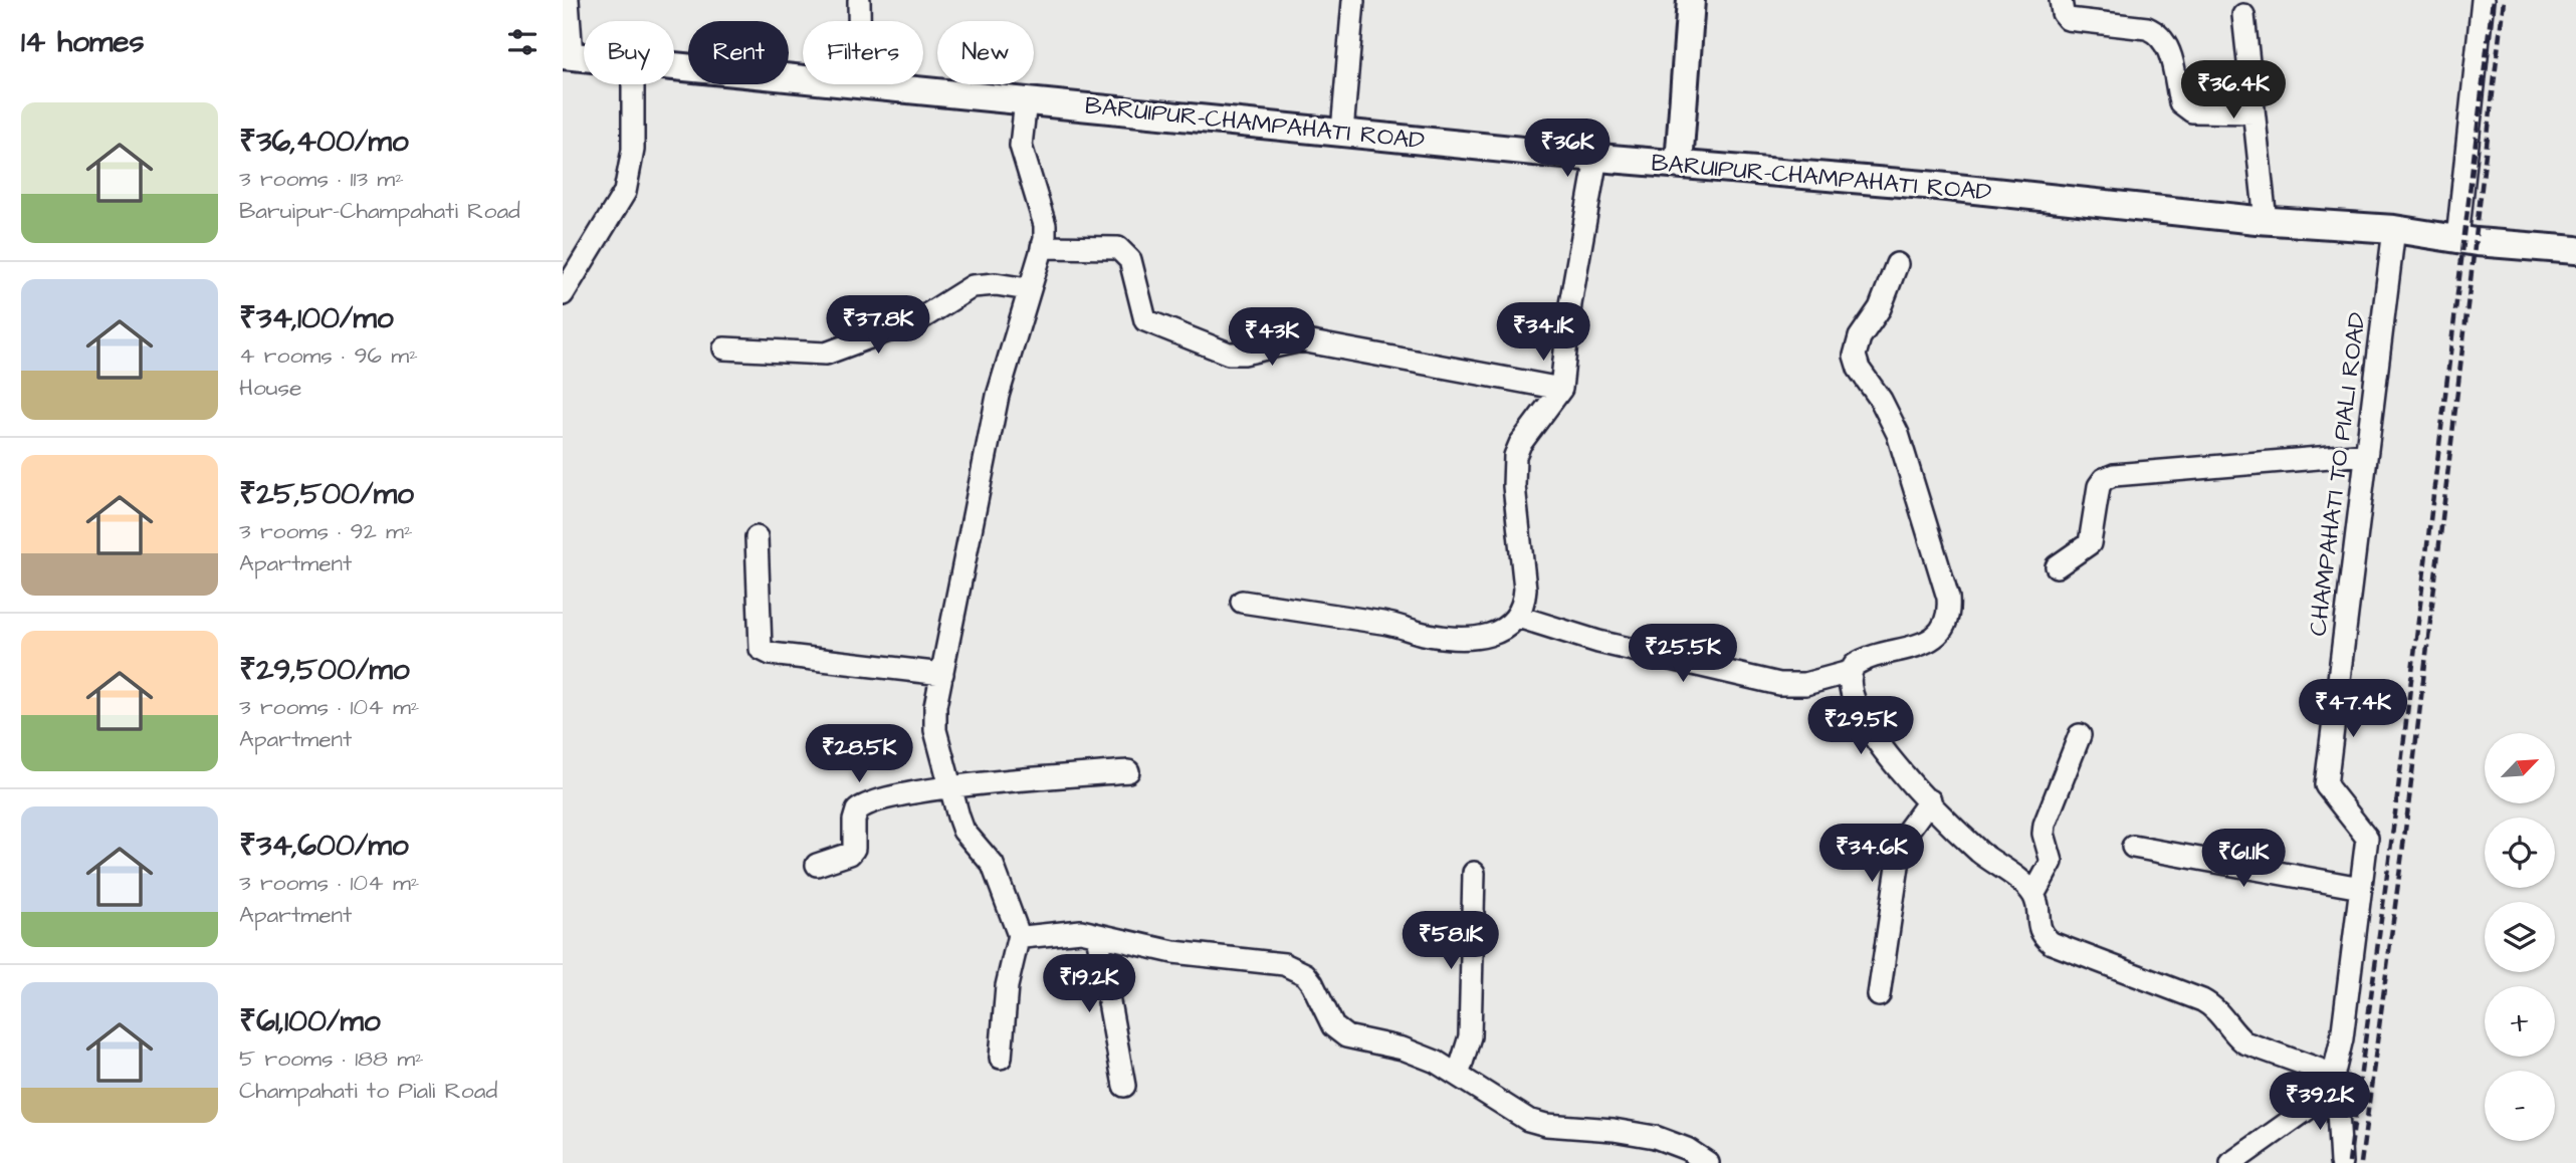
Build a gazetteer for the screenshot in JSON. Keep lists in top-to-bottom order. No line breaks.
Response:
{"streets":{"main road":["BARUIPUR-CHAMPAHATI ROAD"],"street":["CHAMPAHATI TO PIALI ROAD"]},"crossings":[["BARUIPUR-CHAMPAHATI ROAD","CHAMPAHATI TO PIALI ROAD"]],"north":"top right","page":{"heading":"14 homes","chip":["Buy","Rent","Filters","New"],"price":["₹36.4K","₹36K","₹37.8K","₹34.1K","₹43K","₹25.5K","₹47.4K","₹29.5K","₹28.5K","₹34.6K","₹61.1K","₹58.1K","₹19.2K","₹39.2K"],"list":[{"name":"₹36,400/mo","note":"3 rooms · 113 m² · Baruipur-Champahati Road"},{"name":"₹34,100/mo","note":"4 rooms · 96 m² · House"},{"name":"₹25,500/mo","note":"3 rooms · 92 m² · Apartment"},{"name":"₹29,500/mo","note":"3 rooms · 104 m² · Apartment"},{"name":"₹34,600/mo","note":"3 rooms · 104 m² · Apartment"},{"name":"₹61,100/mo","note":"5 rooms · 188 m² · Champahati to Piali Road"}],"map_buttons":["+","−"]}}
